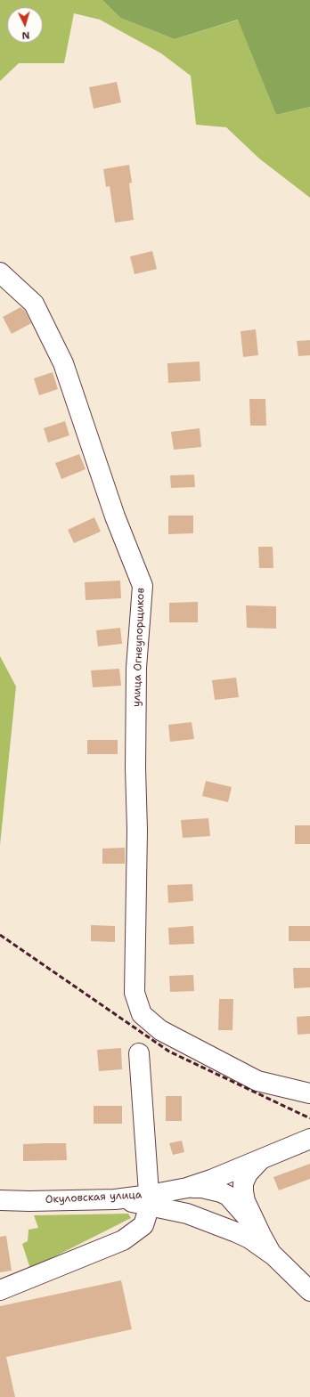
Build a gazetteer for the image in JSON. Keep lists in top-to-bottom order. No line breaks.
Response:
{"streets":{"street":["улица Огнеупорщиков","Окуловская улица"]},"north":"bottom"}
